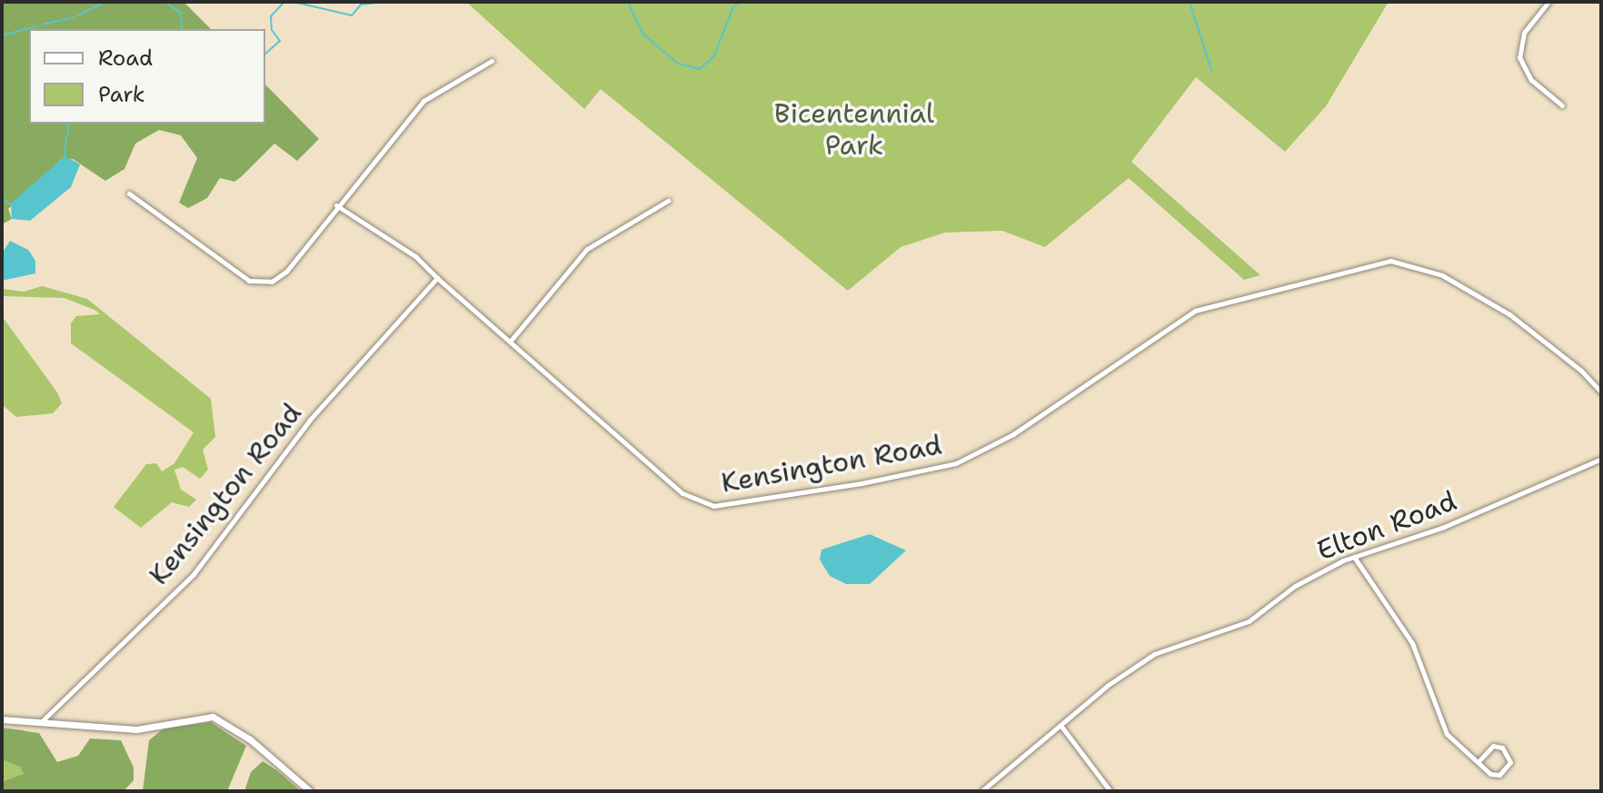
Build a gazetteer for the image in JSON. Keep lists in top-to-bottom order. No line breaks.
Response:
{"streets":{"street":["Kensington Road","Elton Road"]},"parks":["Bicentennial Park"],"legend":["Road","Park"]}
